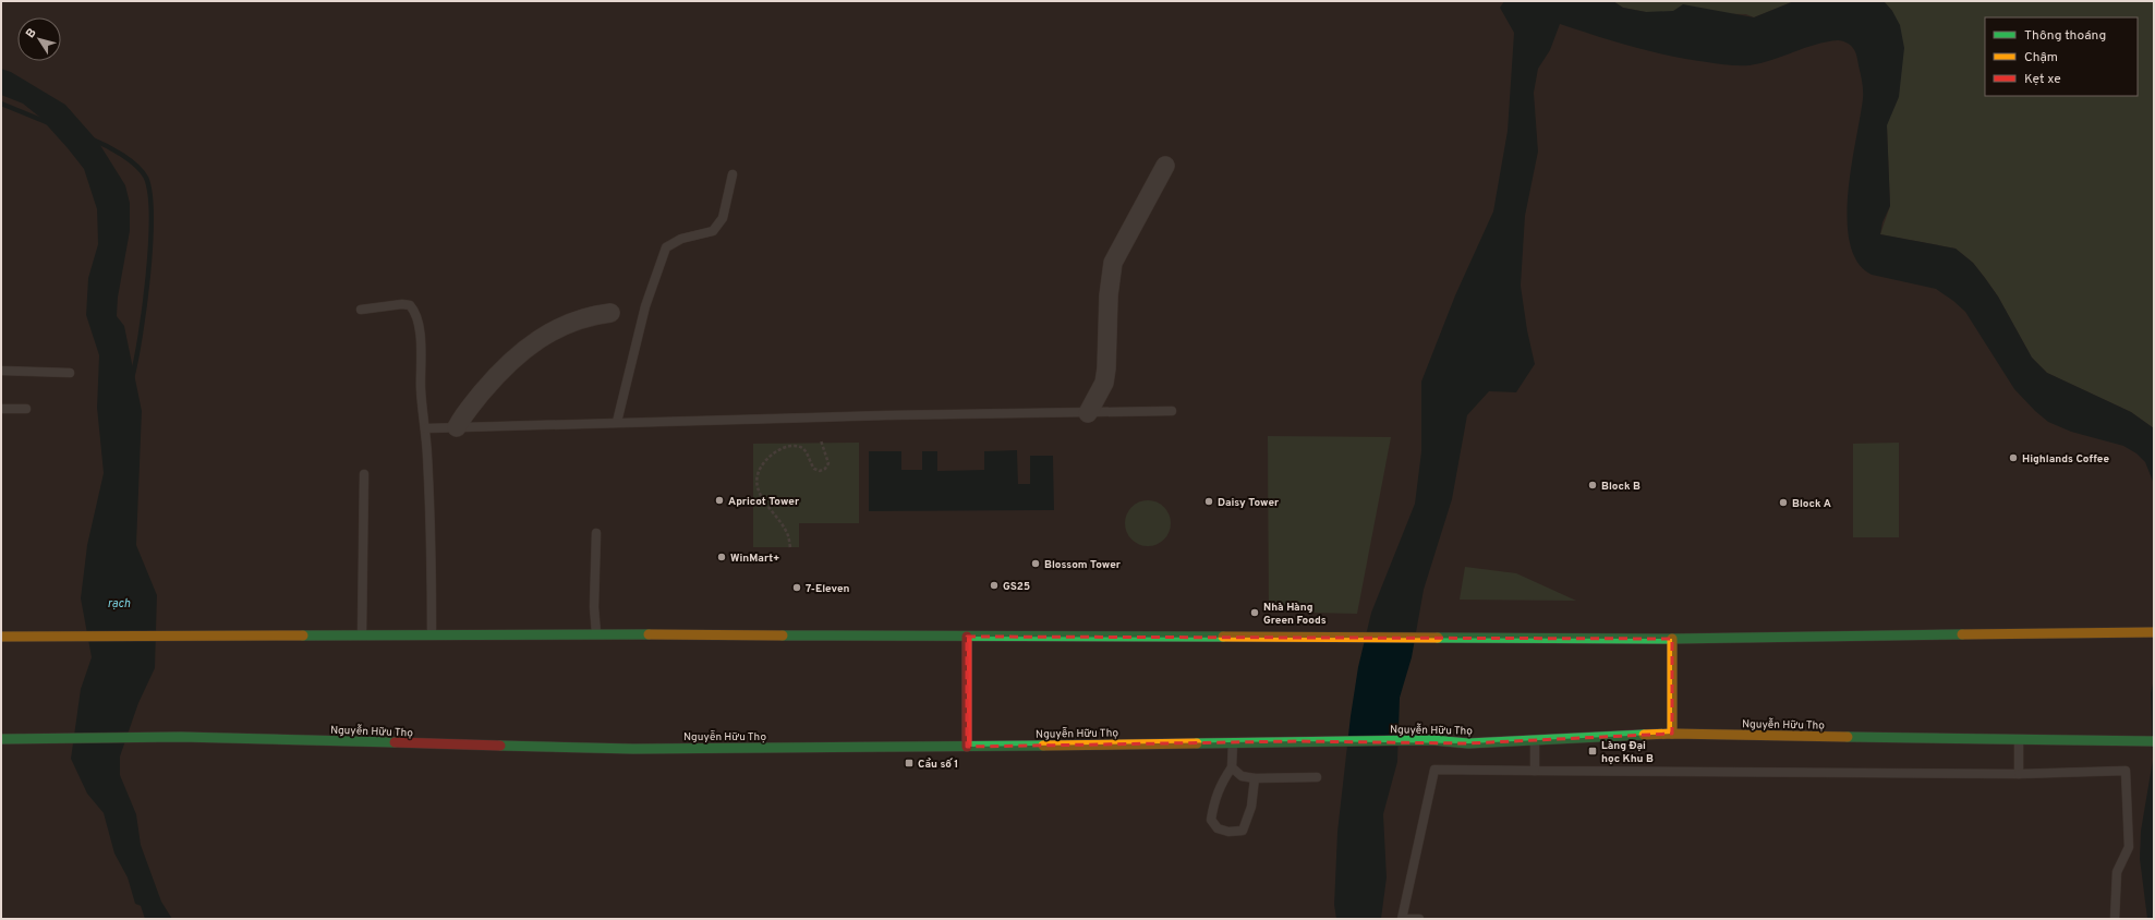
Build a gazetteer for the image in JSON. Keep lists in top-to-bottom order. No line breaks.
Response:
{"streets":{"main road":["Nguyễn Hữu Thọ"]},"water":["rạch"],"places":{"other":["Highlands Coffee","Block B","Apricot Tower","Daisy Tower","Block A","WinMart+","Blossom Tower","GS25","7-Eleven","Nhà Hàng Green Foods"],"transit":["Làng Đại học Khu B","Cầu số 1"]},"legend":["Thông thoáng","Chậm","Kẹt xe"],"north":"top left"}
